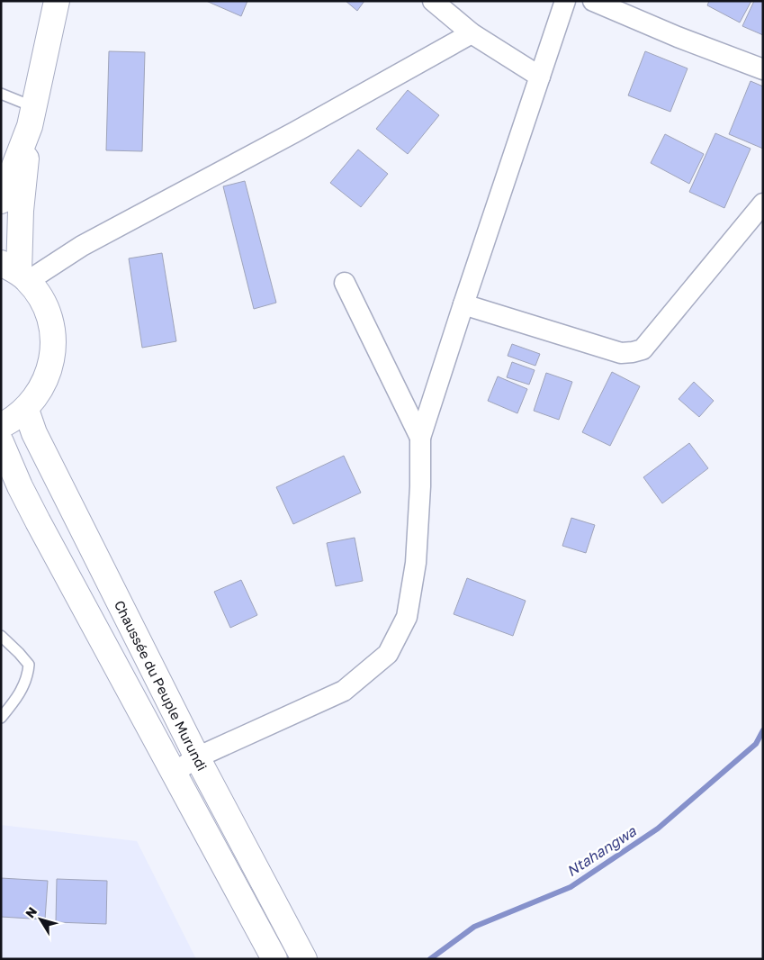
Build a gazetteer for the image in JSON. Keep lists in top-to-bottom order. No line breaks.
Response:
{"streets":{"highway":["Chaussée du Peuple Murundi"]},"water":["Ntahangwa"],"north":"top left"}
